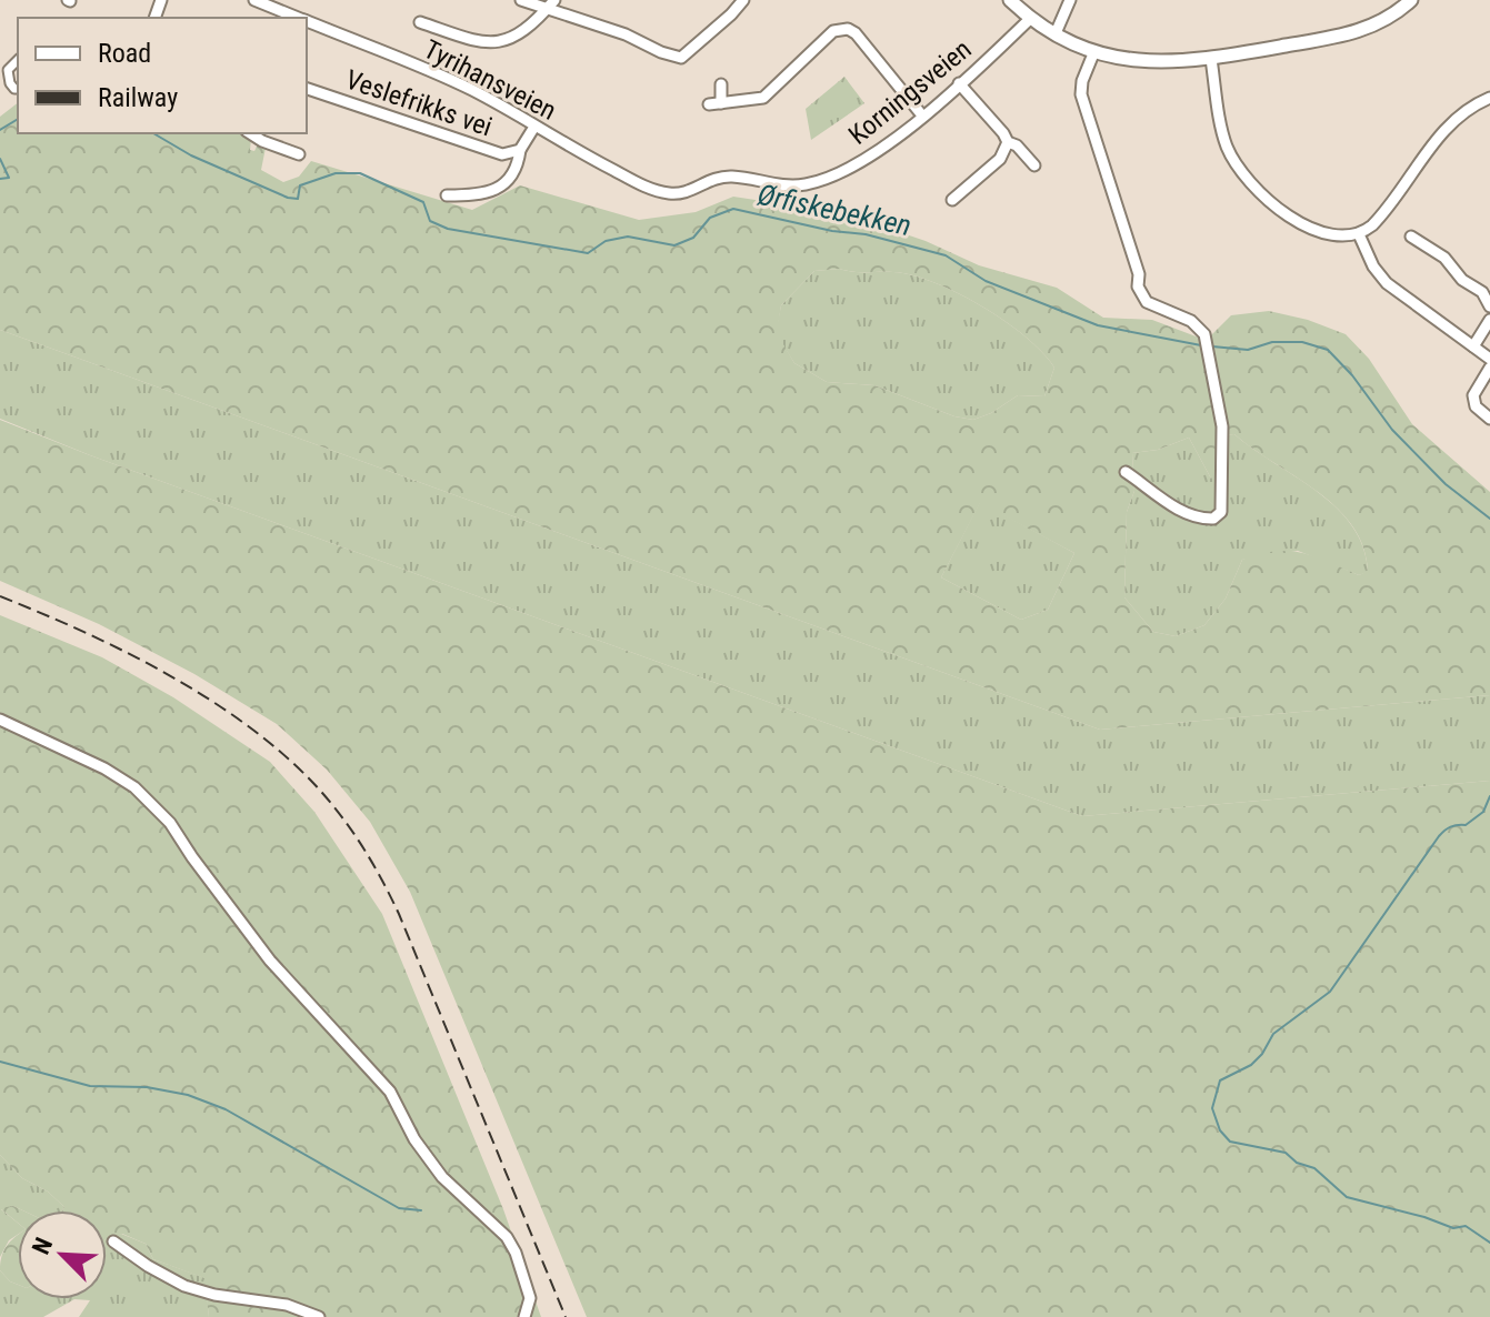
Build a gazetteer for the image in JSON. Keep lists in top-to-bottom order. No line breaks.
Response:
{"streets":{"street":["Tyrihansveien","Korningsveien","Veslefrikks vei"]},"crossings":[["Tyrihansveien","Korningsveien"],["Tyrihansveien","Veslefrikks vei"]],"water":["Ørfiskebekken"],"legend":["Road","Railway"],"north":"top left"}
